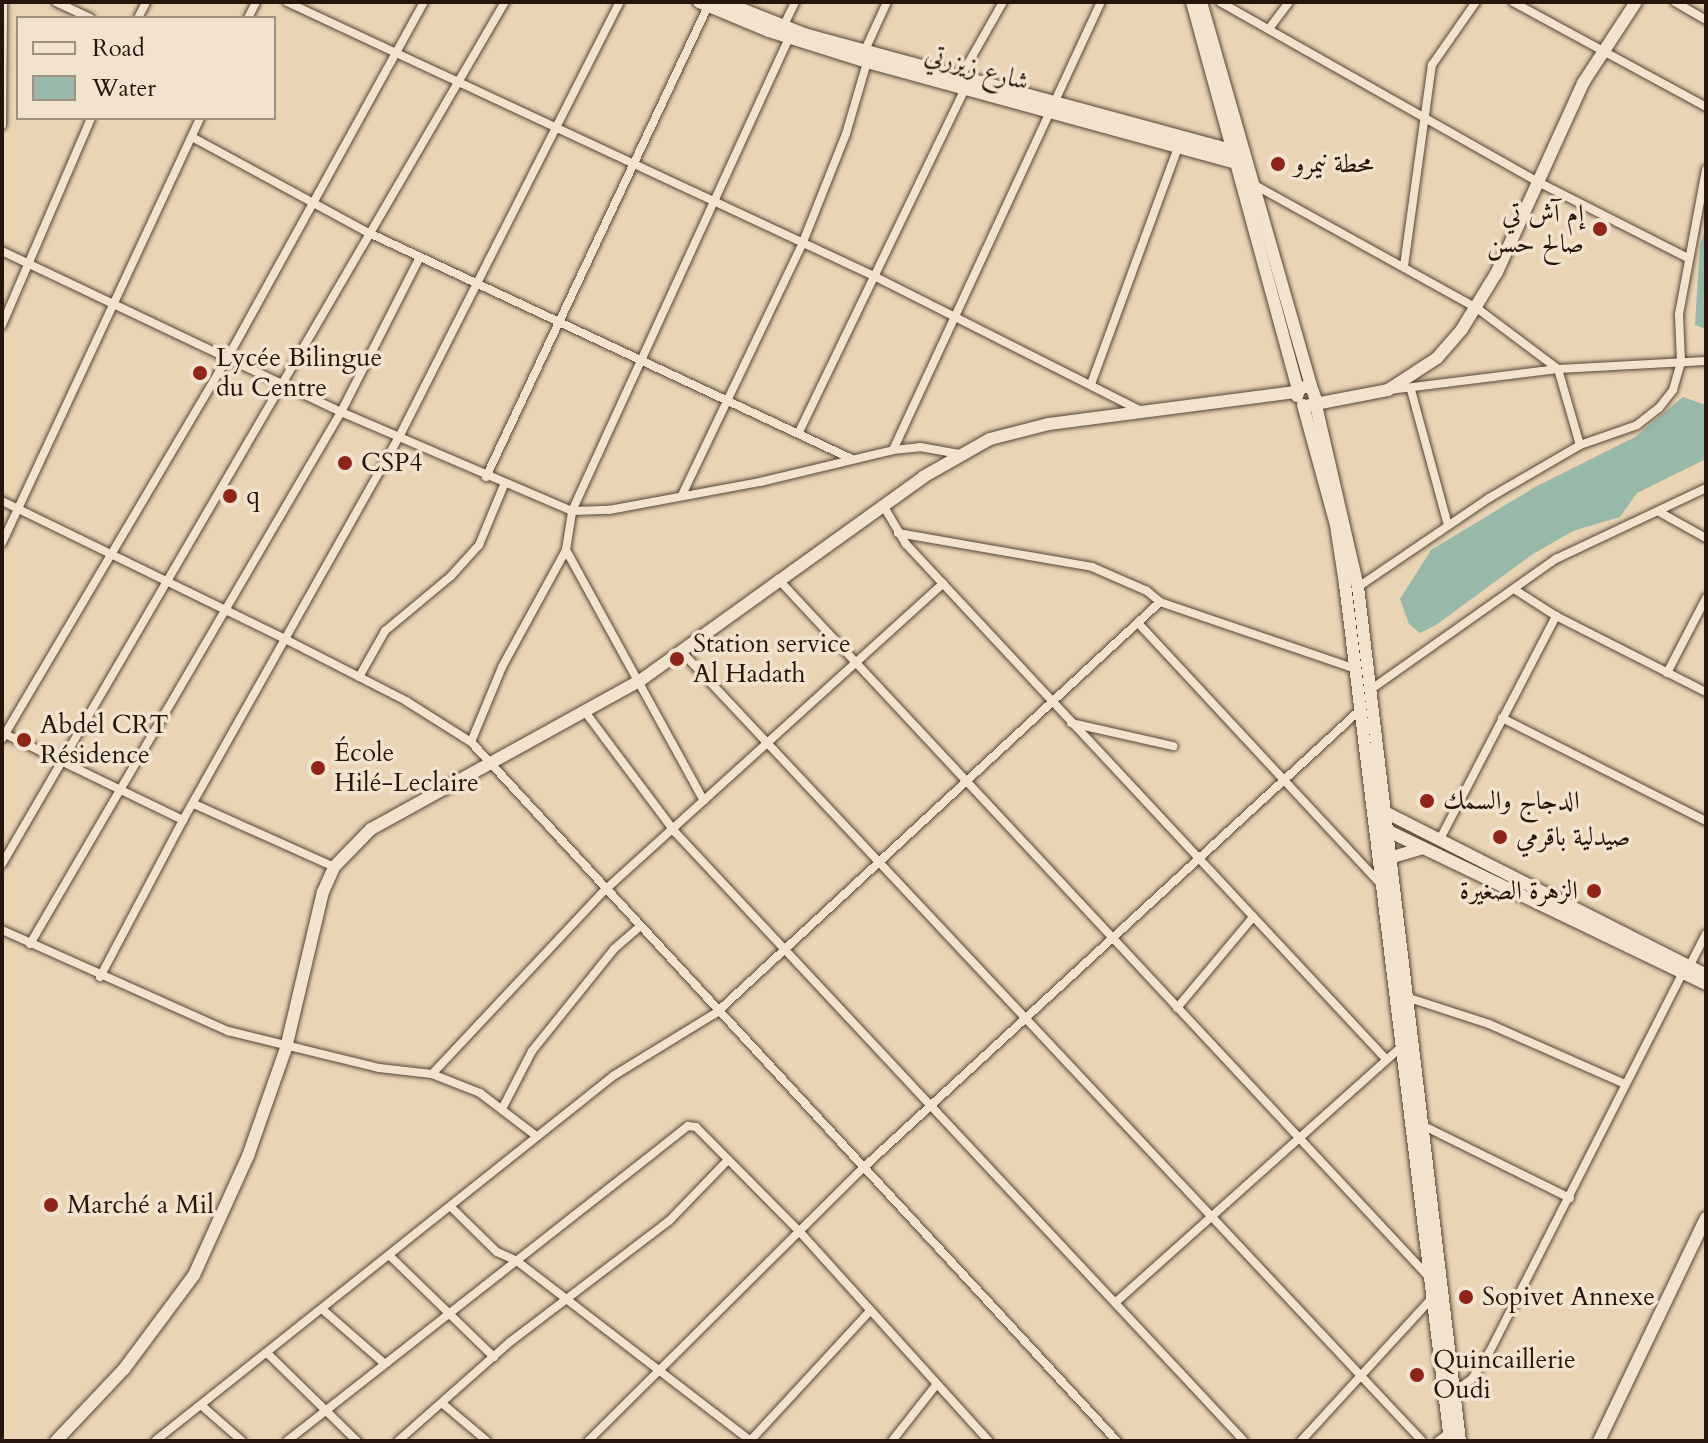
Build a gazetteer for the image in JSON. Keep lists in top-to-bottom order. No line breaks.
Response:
{"streets":{"street":["شارع زيزرتي"]},"places":["محطة نيمرو","إم آش تي صالح حسن","Lycée Bilingue du Centre","CSP4","q","Station service Al Hadath","Abdel CRT Résidence","École Hilé-Leclaire","الدجاج والسمك","صيدلية باقرمي","الزهرة الصغيرة","Marché a Mil","Sopivet Annexe","Quincaillerie Oudi"],"legend":["Road","Water"]}
